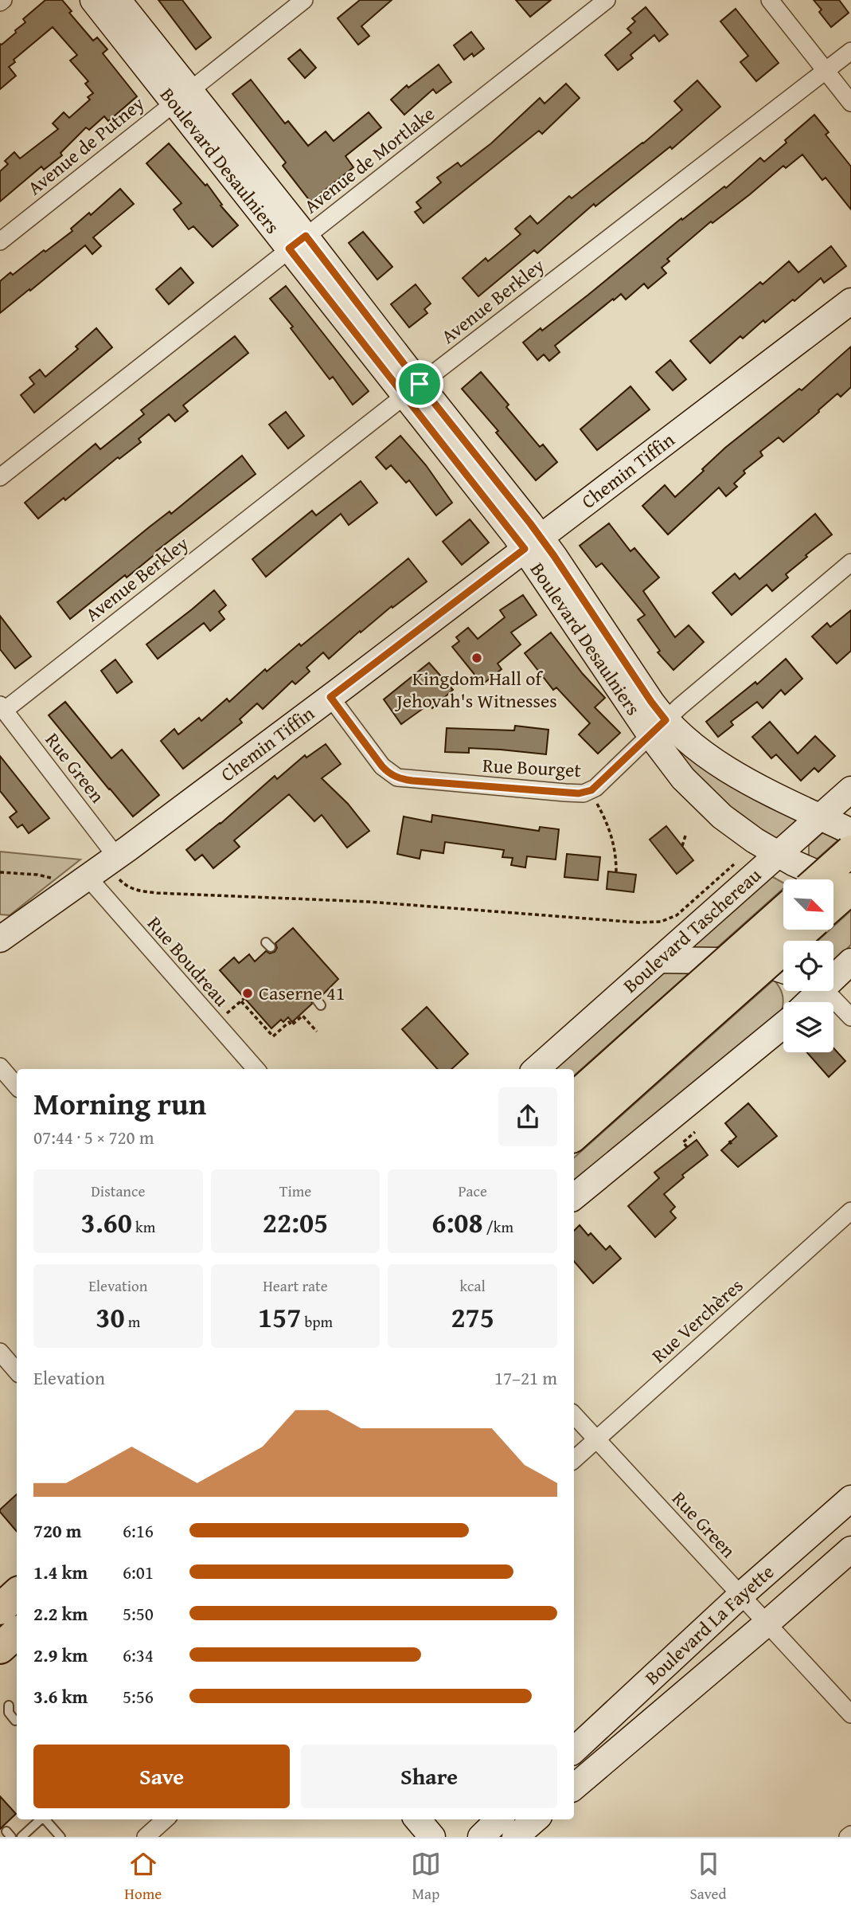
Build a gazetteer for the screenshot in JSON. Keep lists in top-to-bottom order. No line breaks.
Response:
{"streets":{"street":["Avenue de Putney","Avenue de Mortlake","Boulevard Desaulniers","Avenue Berkley","Chemin Tiffin","Rue Green","Rue Bourget","Boulevard Taschereau","Rue Boudreau","Rue Verchères","Boulevard La Fayette"]},"crossings":[["Avenue de Putney","Boulevard Desaulniers"],["Avenue de Mortlake","Boulevard Desaulniers"],["Boulevard Desaulniers","Avenue Berkley"],["Boulevard Desaulniers","Chemin Tiffin"],["Boulevard Desaulniers","Rue Bourget"],["Boulevard Desaulniers","Boulevard Taschereau"],["Avenue Berkley","Rue Green"],["Chemin Tiffin","Rue Green"],["Chemin Tiffin","Rue Bourget"],["Chemin Tiffin","Rue Boudreau"],["Rue Green","Rue Verchères"],["Rue Green","Boulevard La Fayette"]],"places":["Kingdom Hall of Jehovah's Witnesses","Caserne 41"],"north":"bottom right","page":{"heading":["Morning run","07:44 · 5 × 720 m"],"stats":[["Distance","3.60 km"],["Time","22:05"],["Pace","6:08 /km"],["Elevation","30 m"],["Heart rate","157 bpm"],["kcal","275"]],"chart":["Elevation","17–21 m"],"list":[{"name":"720 m","note":"6:16"},{"name":"1.4 km","note":"6:01"},{"name":"2.2 km","note":"5:50"},{"name":"2.9 km","note":"6:34"},{"name":"3.6 km","note":"5:56"}],"buttons":["Save","Share"],"tabs":["Home","Map","Saved"]}}
